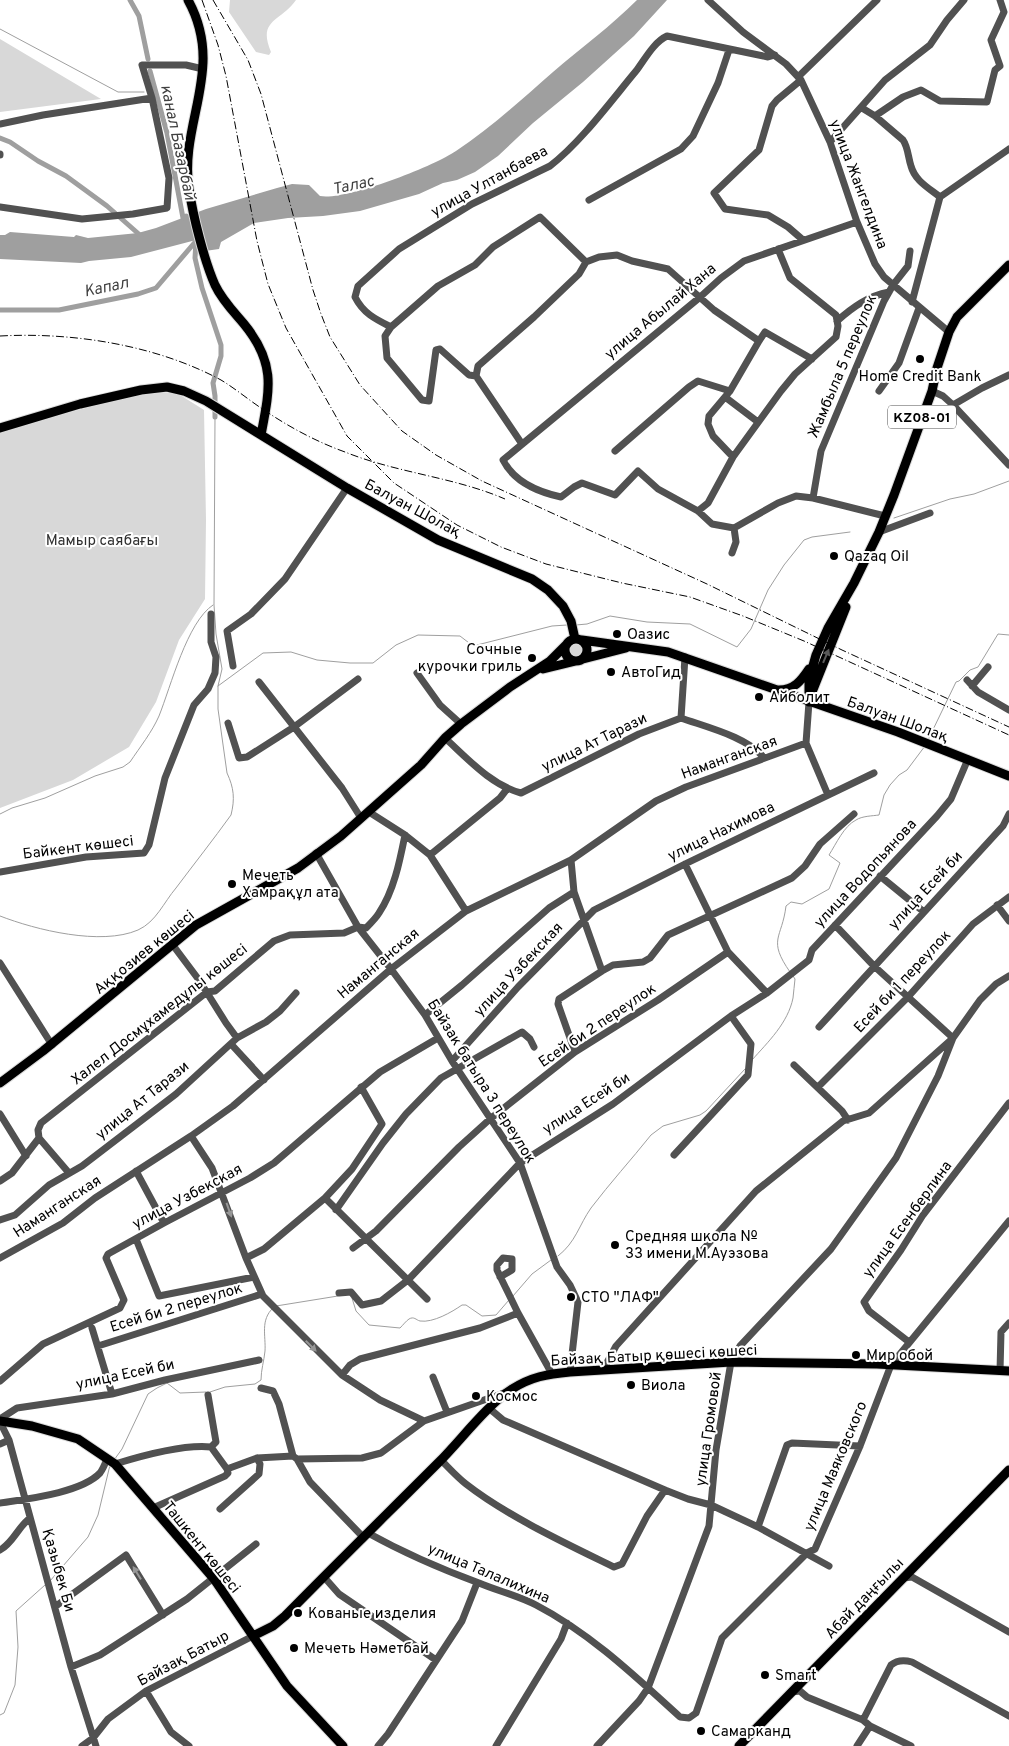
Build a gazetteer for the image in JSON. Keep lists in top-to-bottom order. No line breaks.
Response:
{"streets":{"main road":["KZ08-01","Балуан Шолақ","Аққозиев көшесі","Байзақ Батыр қөшесі көшесі","Ташкент көшесі","Абай даңғылы"],"street":["улица Ултанбаева","улица Жангелдина","улица Абылай Хана","Жамбыла 5 переулок","улица Ат Тарази","Наманганская","улица Нахимова","Байкент көшесі","улица Водопьянова","улица Есей би","улица Узбекская","Есей би 1 переулок","Халел Досмұхамедұлы көшесі","Есей би 2 переулок","Байзак батыра 3 переулок","улица Есенберлина","улица Громовой","улица Маяковского","Қазыбек Би","улица Талалихина","Байзақ Батыр"]},"crossings":[["улица Ултанбаева","улица Жангелдина"],["улица Жангелдина","улица Абылай Хана"],["улица Жангелдина","Жамбыла 5 переулок"],["улица Жангелдина","KZ08-01"],["KZ08-01","Балуан Шолақ"],["Балуан Шолақ","улица Водопьянова"],["Балуан Шолақ","Аққозиев көшесі"],["Наманганская","Байзак батыра 3 переулок"],["улица Нахимова","улица Узбекская"],["улица Водопьянова","улица Есей би"],["улица Есей би","Байзак батыра 3 переулок"],["улица Есей би","Ташкент көшесі"],["улица Есей би","Қазыбек Би"],["Аққозиев көшесі","Байзак батыра 3 переулок"],["улица Узбекская","Байзак батыра 3 переулок"],["Халел Досмұхамедұлы көшесі","Байзак батыра 3 переулок"],["Есей би 2 переулок","Байзак батыра 3 переулок"],["Байзак батыра 3 переулок","Байзақ Батыр қөшесі көшесі"],["улица Есенберлина","улица Маяковского"],["Байзақ Батыр қөшесі көшесі","улица Громовой"],["Байзақ Батыр қөшесі көшесі","улица Маяковского"],["Байзақ Батыр қөшесі көшесі","Ташкент көшесі"],["Байзақ Батыр қөшесі көшесі","улица Талалихина"],["Байзақ Батыр қөшесі көшесі","Байзақ Батыр"],["улица Громовой","улица Талалихина"],["улица Маяковского","улица Талалихина"],["Ташкент көшесі","Қазыбек Би"],["Ташкент көшесі","Байзақ Батыр"],["Қазыбек Би","Байзақ Батыр"]],"water":["канал Базарбай","Талас","Капал"],"parks":["Мамыр саябағы"],"places":["Home Credit Bank","Qazaq Oil","Оазис","Сочные курочки гриль","АвтоГид","Айболит","Мечеть Хамрақұл ата","Средняя школа № 33 имени М.Ауэзова","СТО \"ЛАФ\"","Мир обой","Виола","Космос","Кованые изделия","Мечеть Нәметбай","Smart","Самарканд"]}
